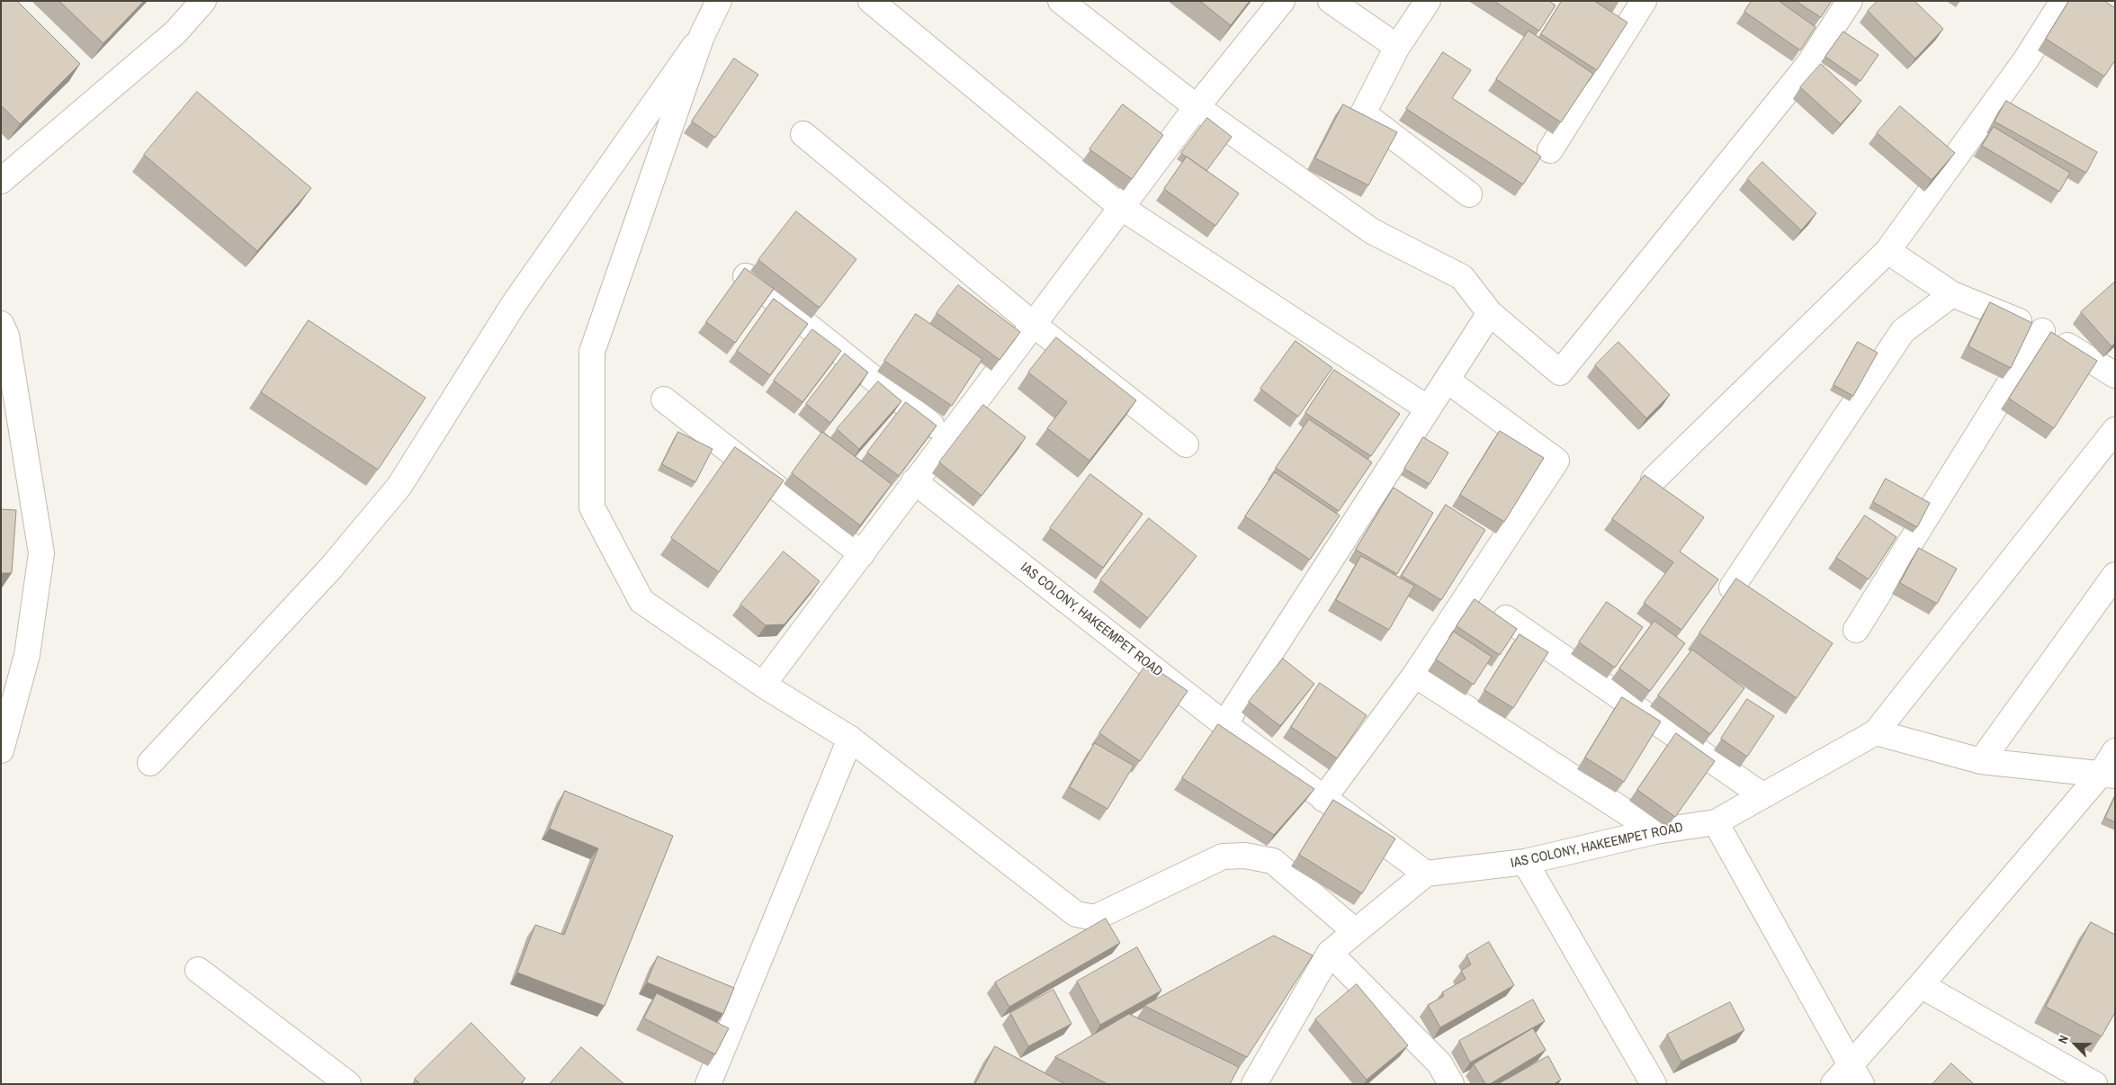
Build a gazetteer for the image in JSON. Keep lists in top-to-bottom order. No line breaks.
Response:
{"streets":{"street":["IAS COLONY, HAKEEMPET ROAD"]},"north":"top left"}
